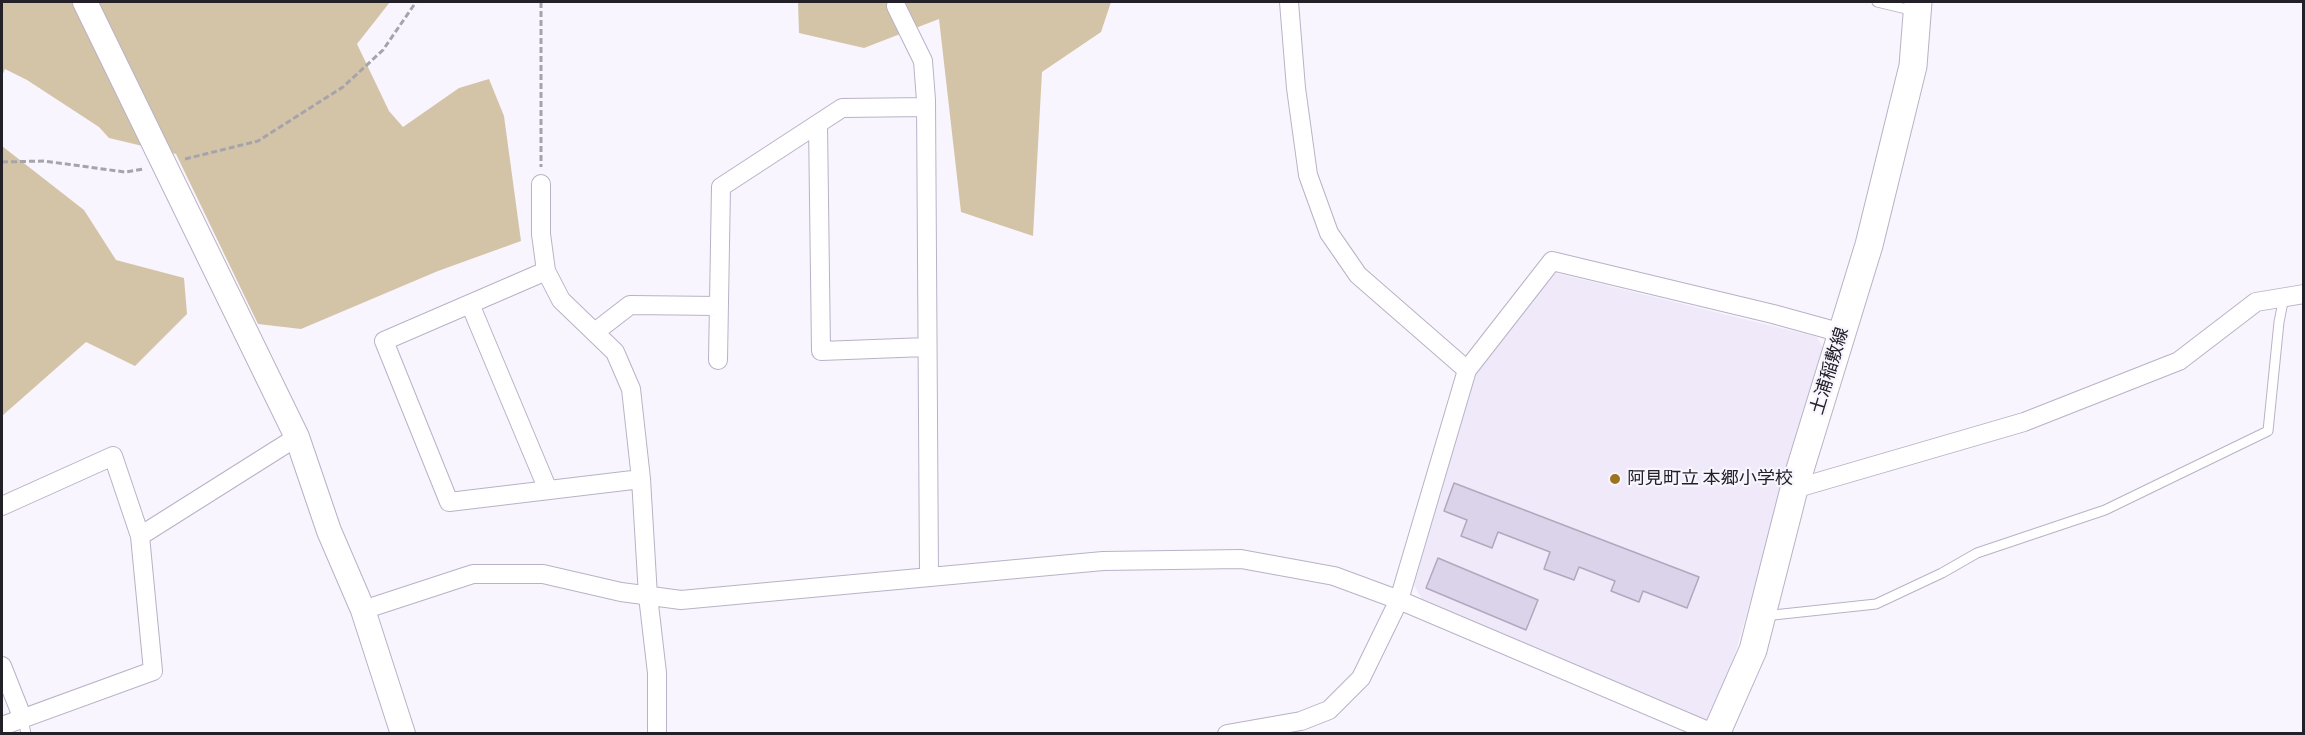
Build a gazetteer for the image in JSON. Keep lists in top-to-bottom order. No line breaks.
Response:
{"streets":{"main road":["土浦稲敷線"]},"places":["阿見町立 本郷小学校"]}
